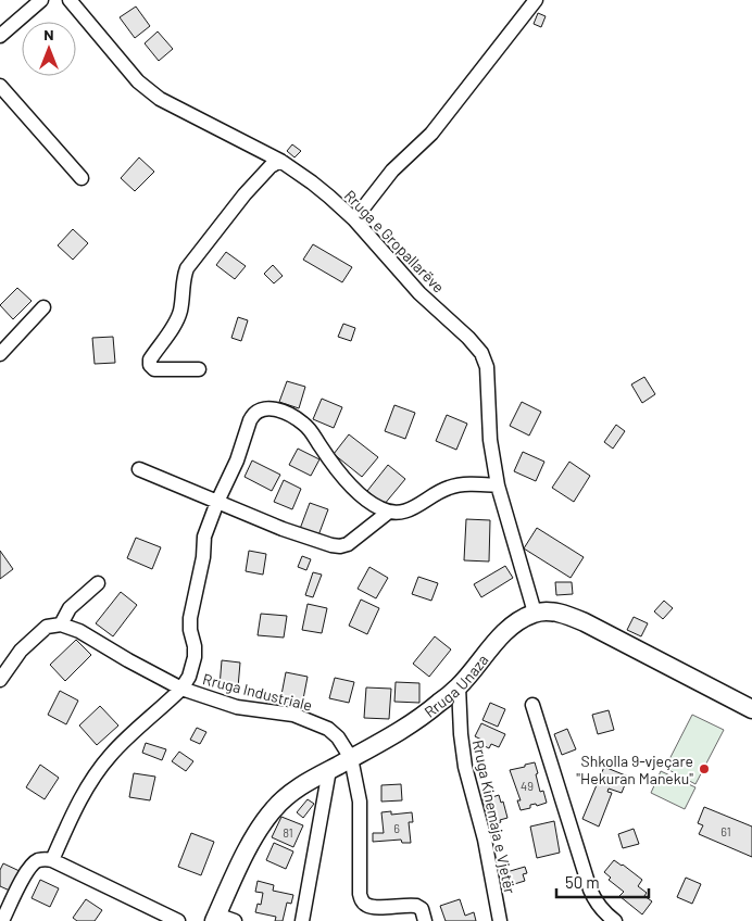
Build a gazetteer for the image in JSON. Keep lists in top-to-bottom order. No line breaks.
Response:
{"streets":{"main road":["Rruga Unaza"],"street":["Rruga e Gropallarëve","Rruga Industriale","Rruga Kinemaja e Vjetër"]},"crossings":[["Rruga e Gropallarëve","Rruga Unaza"],["Rruga Unaza","Rruga Industriale"],["Rruga Unaza","Rruga Kinemaja e Vjetër"]],"places":["Shkolla 9-vjeçare \"Hekuran Maneku\""],"house_numbers":["49","6","61","81"],"scale_bar":"50 m","north":"top"}
